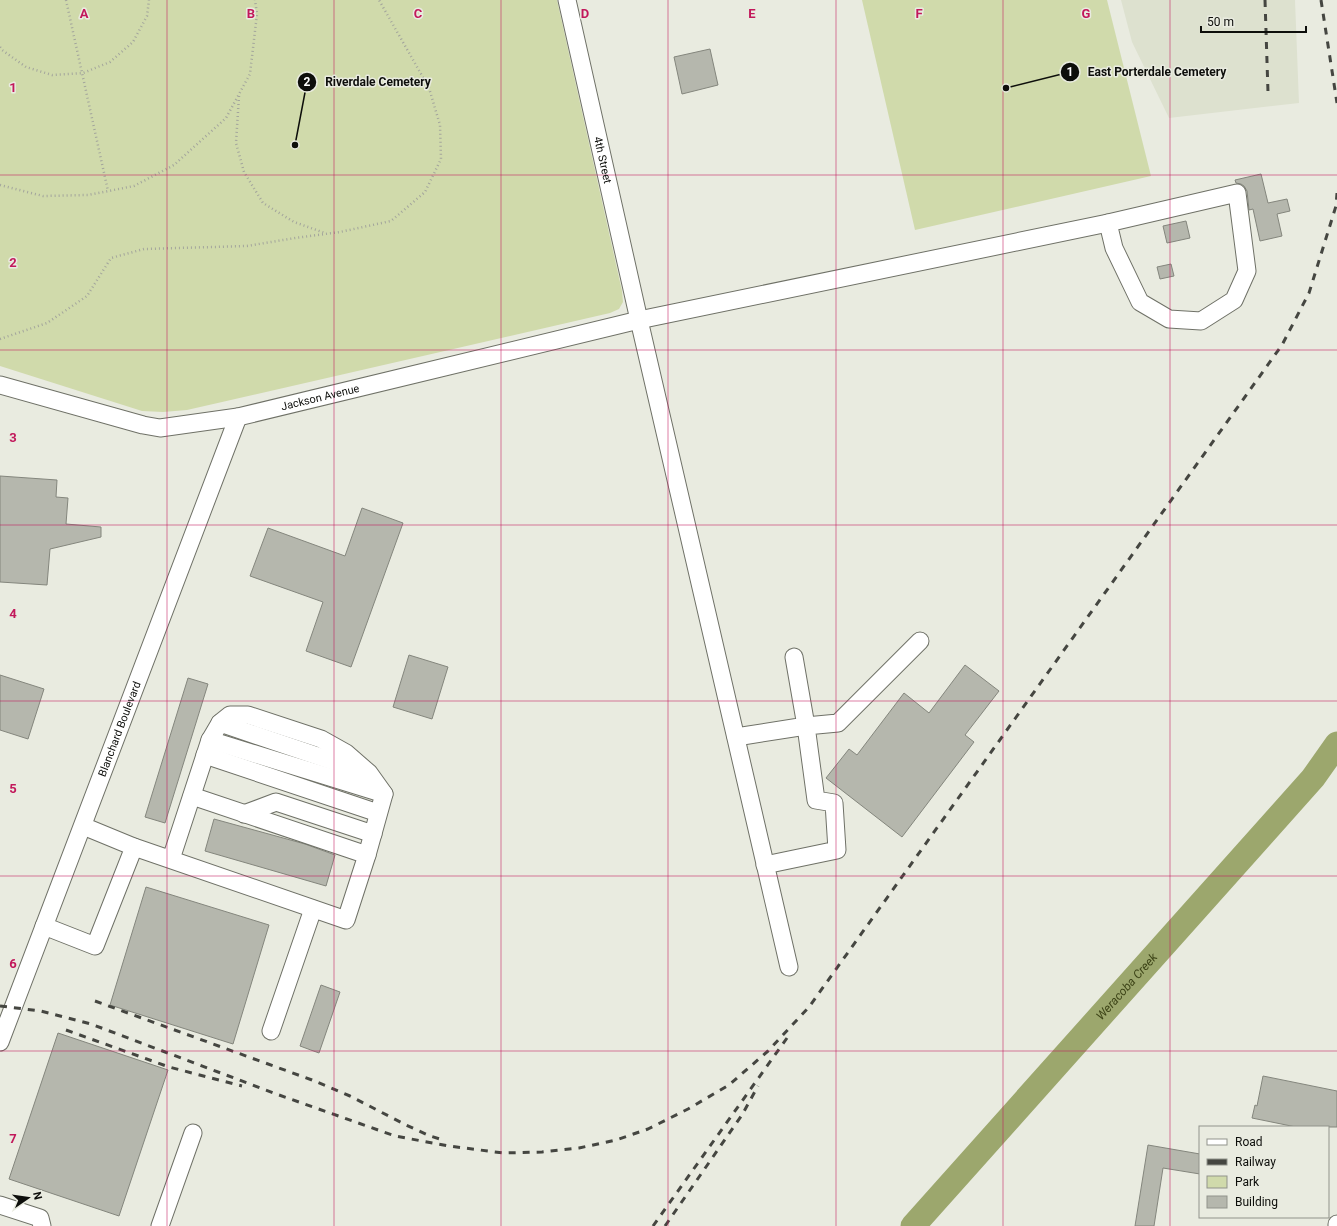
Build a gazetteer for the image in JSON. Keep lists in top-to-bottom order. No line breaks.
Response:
{"streets":{"street":["4th Street","Jackson Avenue","Blanchard Boulevard"]},"crossings":[["4th Street","Jackson Avenue"],["Jackson Avenue","Blanchard Boulevard"]],"water":["Weracoba Creek"],"places":["East Porterdale Cemetery","Riverdale Cemetery"],"legend":["Road","Railway","Park","Building"],"scale_bar":"50 m","north":"right","grid":{"columns":["A","B","C","D","E","F","G"],"rows":["1","2","3","4","5","6","7"]}}
